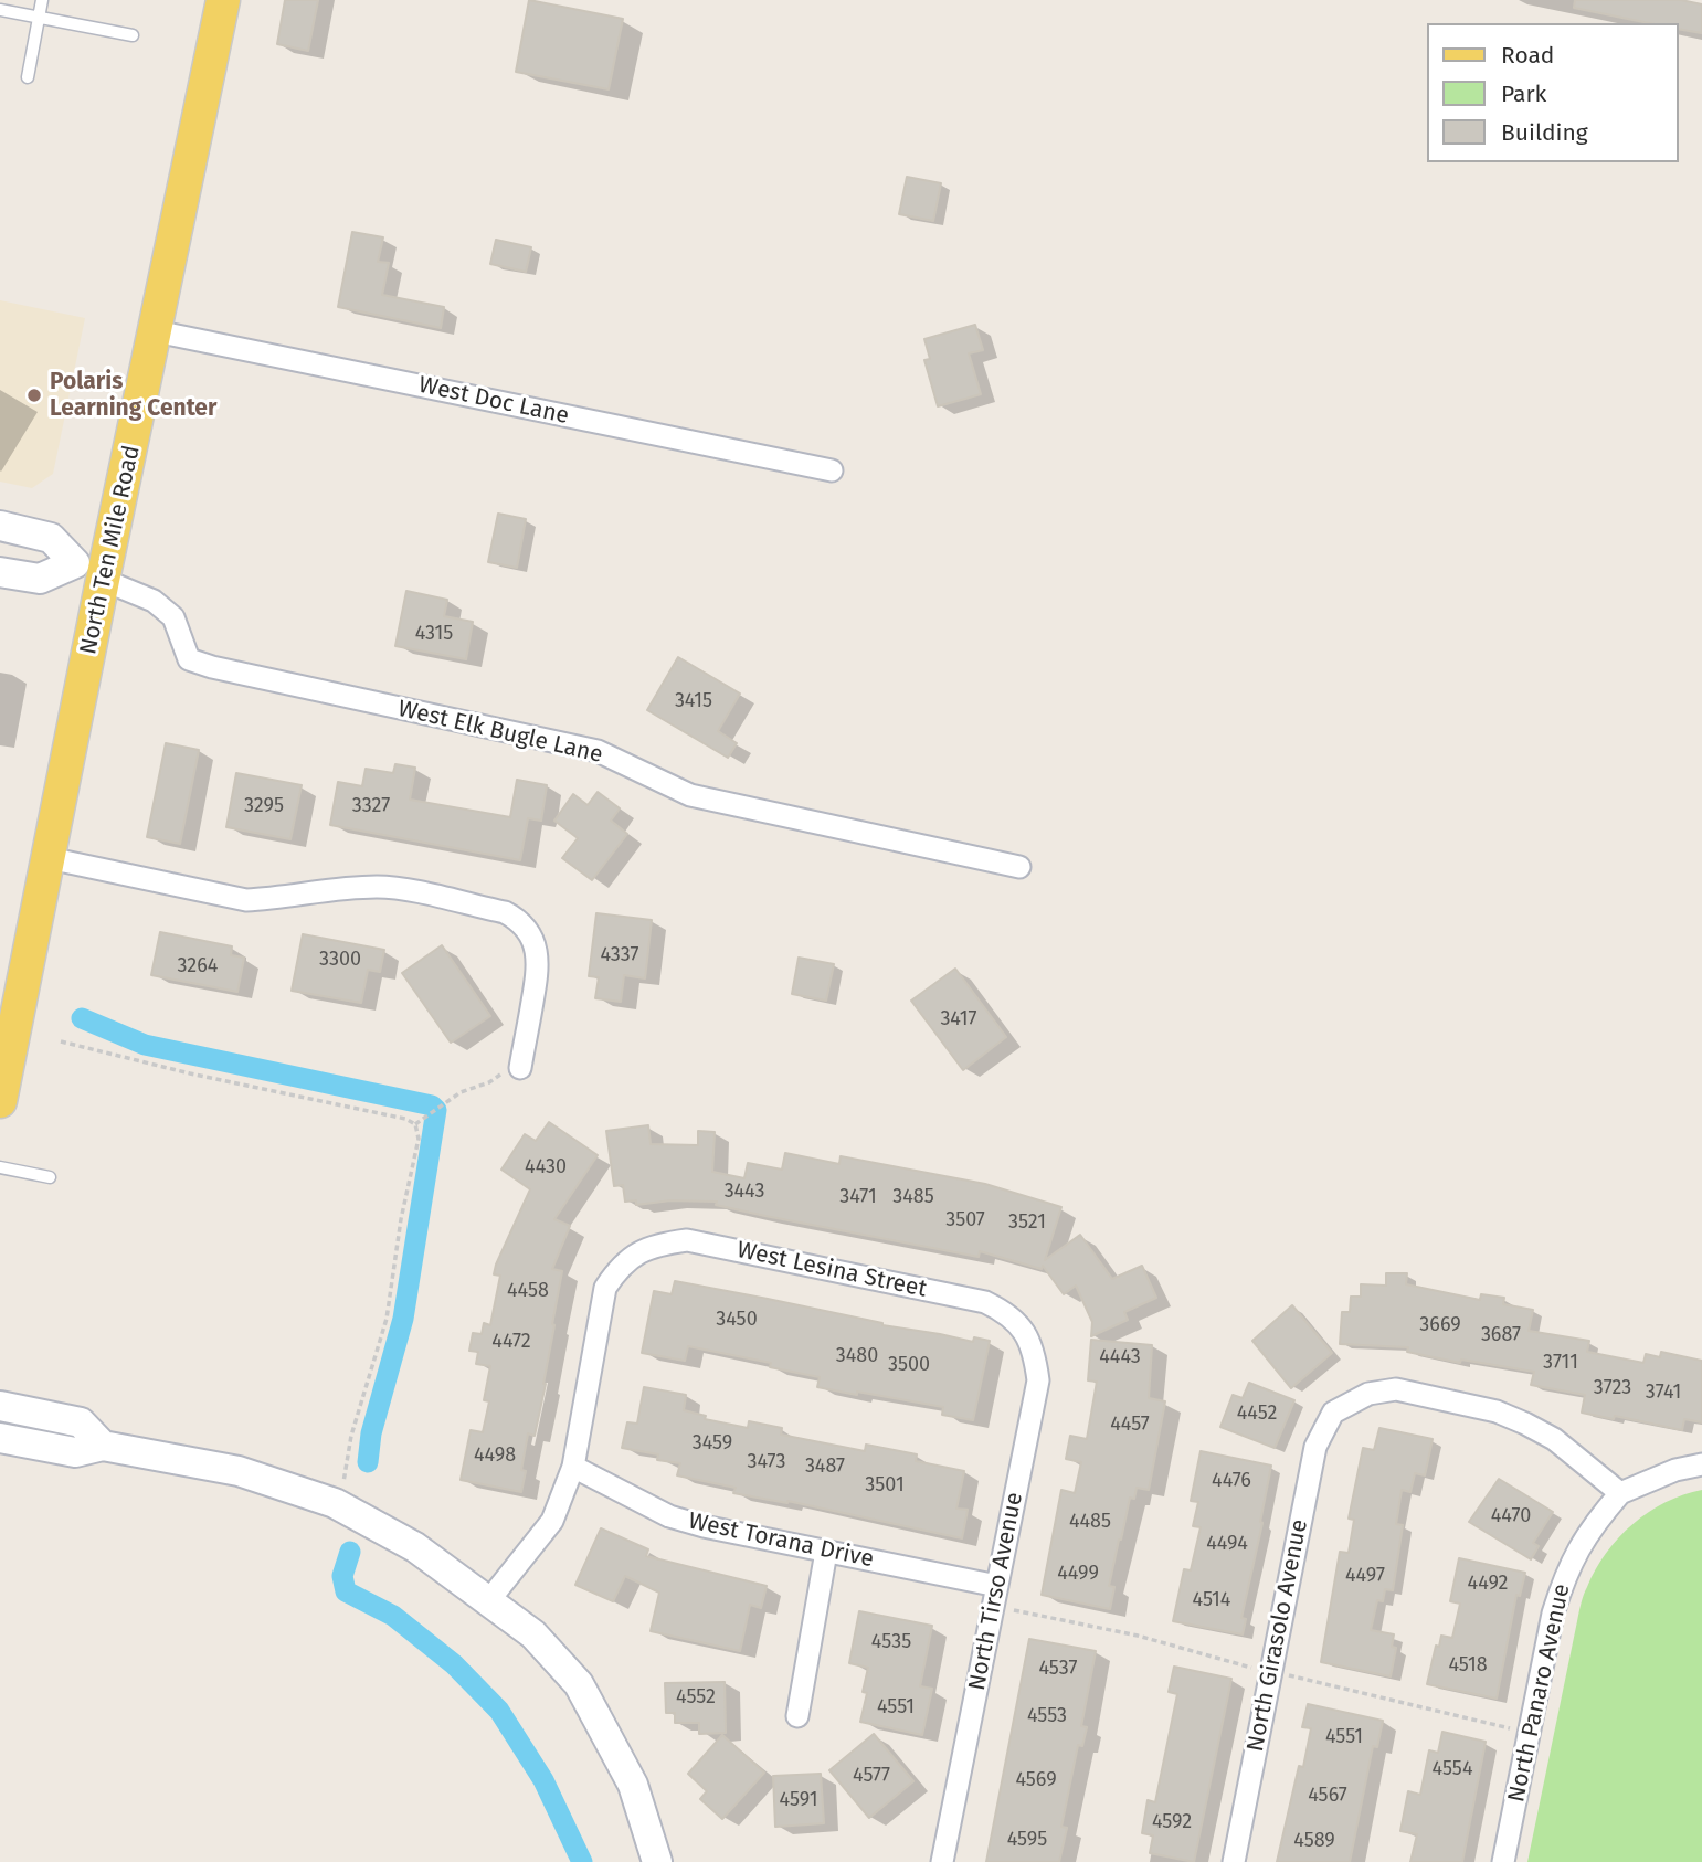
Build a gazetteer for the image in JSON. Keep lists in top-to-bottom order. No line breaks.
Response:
{"streets":{"main road":["North Ten Mile Road"],"street":["West Doc Lane","West Elk Bugle Lane","West Lesina Street","West Torana Drive","North Tirso Avenue","North Girasolo Avenue","North Panaro Avenue"]},"crossings":[["West Doc Lane","North Ten Mile Road"],["North Ten Mile Road","West Elk Bugle Lane"],["West Lesina Street","West Torana Drive"],["West Lesina Street","North Tirso Avenue"],["West Torana Drive","North Tirso Avenue"],["North Girasolo Avenue","North Panaro Avenue"]],"places":["Polaris Learning Center"],"house_numbers":["4315","3415","3295","3327","4337","3300","3264","3417","4430","3443","3471","3485","3507","3521","4458","3450","3669","3687","4472","3480","4443","3711","3500","3723","3741","4452","4457","3459","4498","3473","3487","4476","3501","4470","4485","4494","4499","4497","4492","4514","4535","4518","4537","4552","4551","4553","4551","4554","4577","4569","4567","4591","4592","4595","4589"],"legend":["Road","Park","Building"]}
